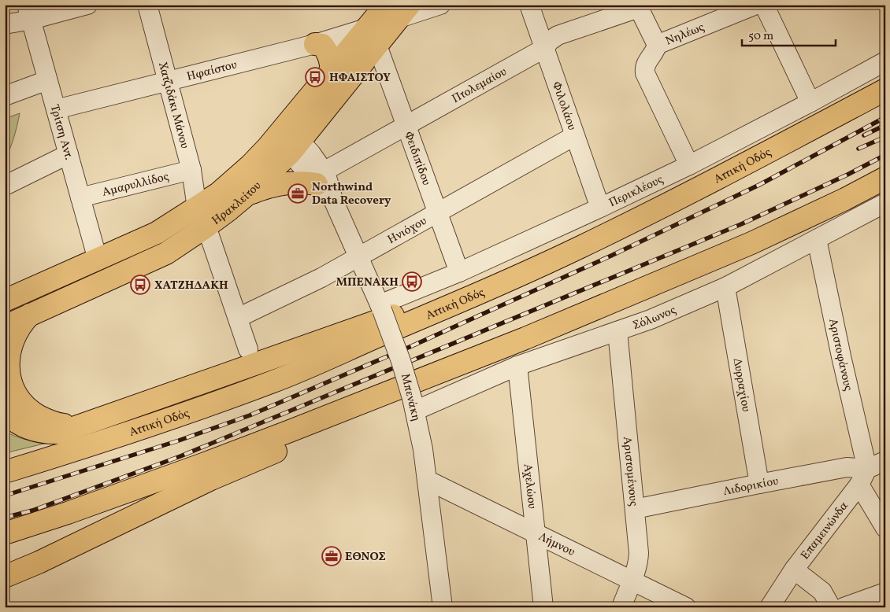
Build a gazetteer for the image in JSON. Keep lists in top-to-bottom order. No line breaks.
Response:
{"streets":{"main road":["Αττική Οδός","Ηρακλείτου"],"street":["Νηλέως","Ηφαίστου","Πτολεμαίου","Χατζιδάκι Μάνου","Φιλολάου","Τρίτση Αντ.","Φειδιπίδου","Αμαρυλλίδος","Περικλέους","Ηνιόχου","Σόλωνος","Αριστοφάνους","Δυρραχίου","Μπενάκη","Αριστομένους","Λιδορικίου","Αχελώου","Επαμεινώνδα","Λήμνου"]},"crossings":[["Ηφαίστου","Χατζιδάκι Μάνου"],["Ηφαίστου","Τρίτση Αντ."],["Ηφαίστου","Φειδιπίδου"],["Ηφαίστου","Ηρακλείτου"],["Πτολεμαίου","Φιλολάου"],["Πτολεμαίου","Φειδιπίδου"],["Πτολεμαίου","Μπενάκη"],["Χατζιδάκι Μάνου","Αμαρυλλίδος"],["Χατζιδάκι Μάνου","Ηρακλείτου"],["Φιλολάου","Περικλέους"],["Φιλολάου","Ηνιόχου"],["Τρίτση Αντ.","Αμαρυλλίδος"],["Τρίτση Αντ.","Ηρακλείτου"],["Φειδιπίδου","Περικλέους"],["Φειδιπίδου","Ηρακλείτου"],["Φειδιπίδου","Ηνιόχου"],["Περικλέους","Μπενάκη"],["Ηρακλείτου","Μπενάκη"],["Ηνιόχου","Μπενάκη"],["Σόλωνος","Αριστοφάνους"],["Σόλωνος","Δυρραχίου"],["Σόλωνος","Μπενάκη"],["Σόλωνος","Αριστομένους"],["Σόλωνος","Αχελώου"],["Αριστοφάνους","Λιδορικίου"],["Αριστοφάνους","Επαμεινώνδα"],["Δυρραχίου","Λιδορικίου"],["Μπενάκη","Λήμνου"],["Αριστομένους","Λιδορικίου"],["Αριστομένους","Λήμνου"],["Λιδορικίου","Επαμεινώνδα"],["Αχελώου","Λήμνου"]],"places":{"bus stop":["ΗΦΑΙΣΤΟΥ","ΜΠΕΝΑΚΗ","ΧΑΤΖΗΔΑΚΗ"],"office":["Northwind Data Recovery","ΕΘΝΟΣ"]},"scale_bar":"50 m"}
